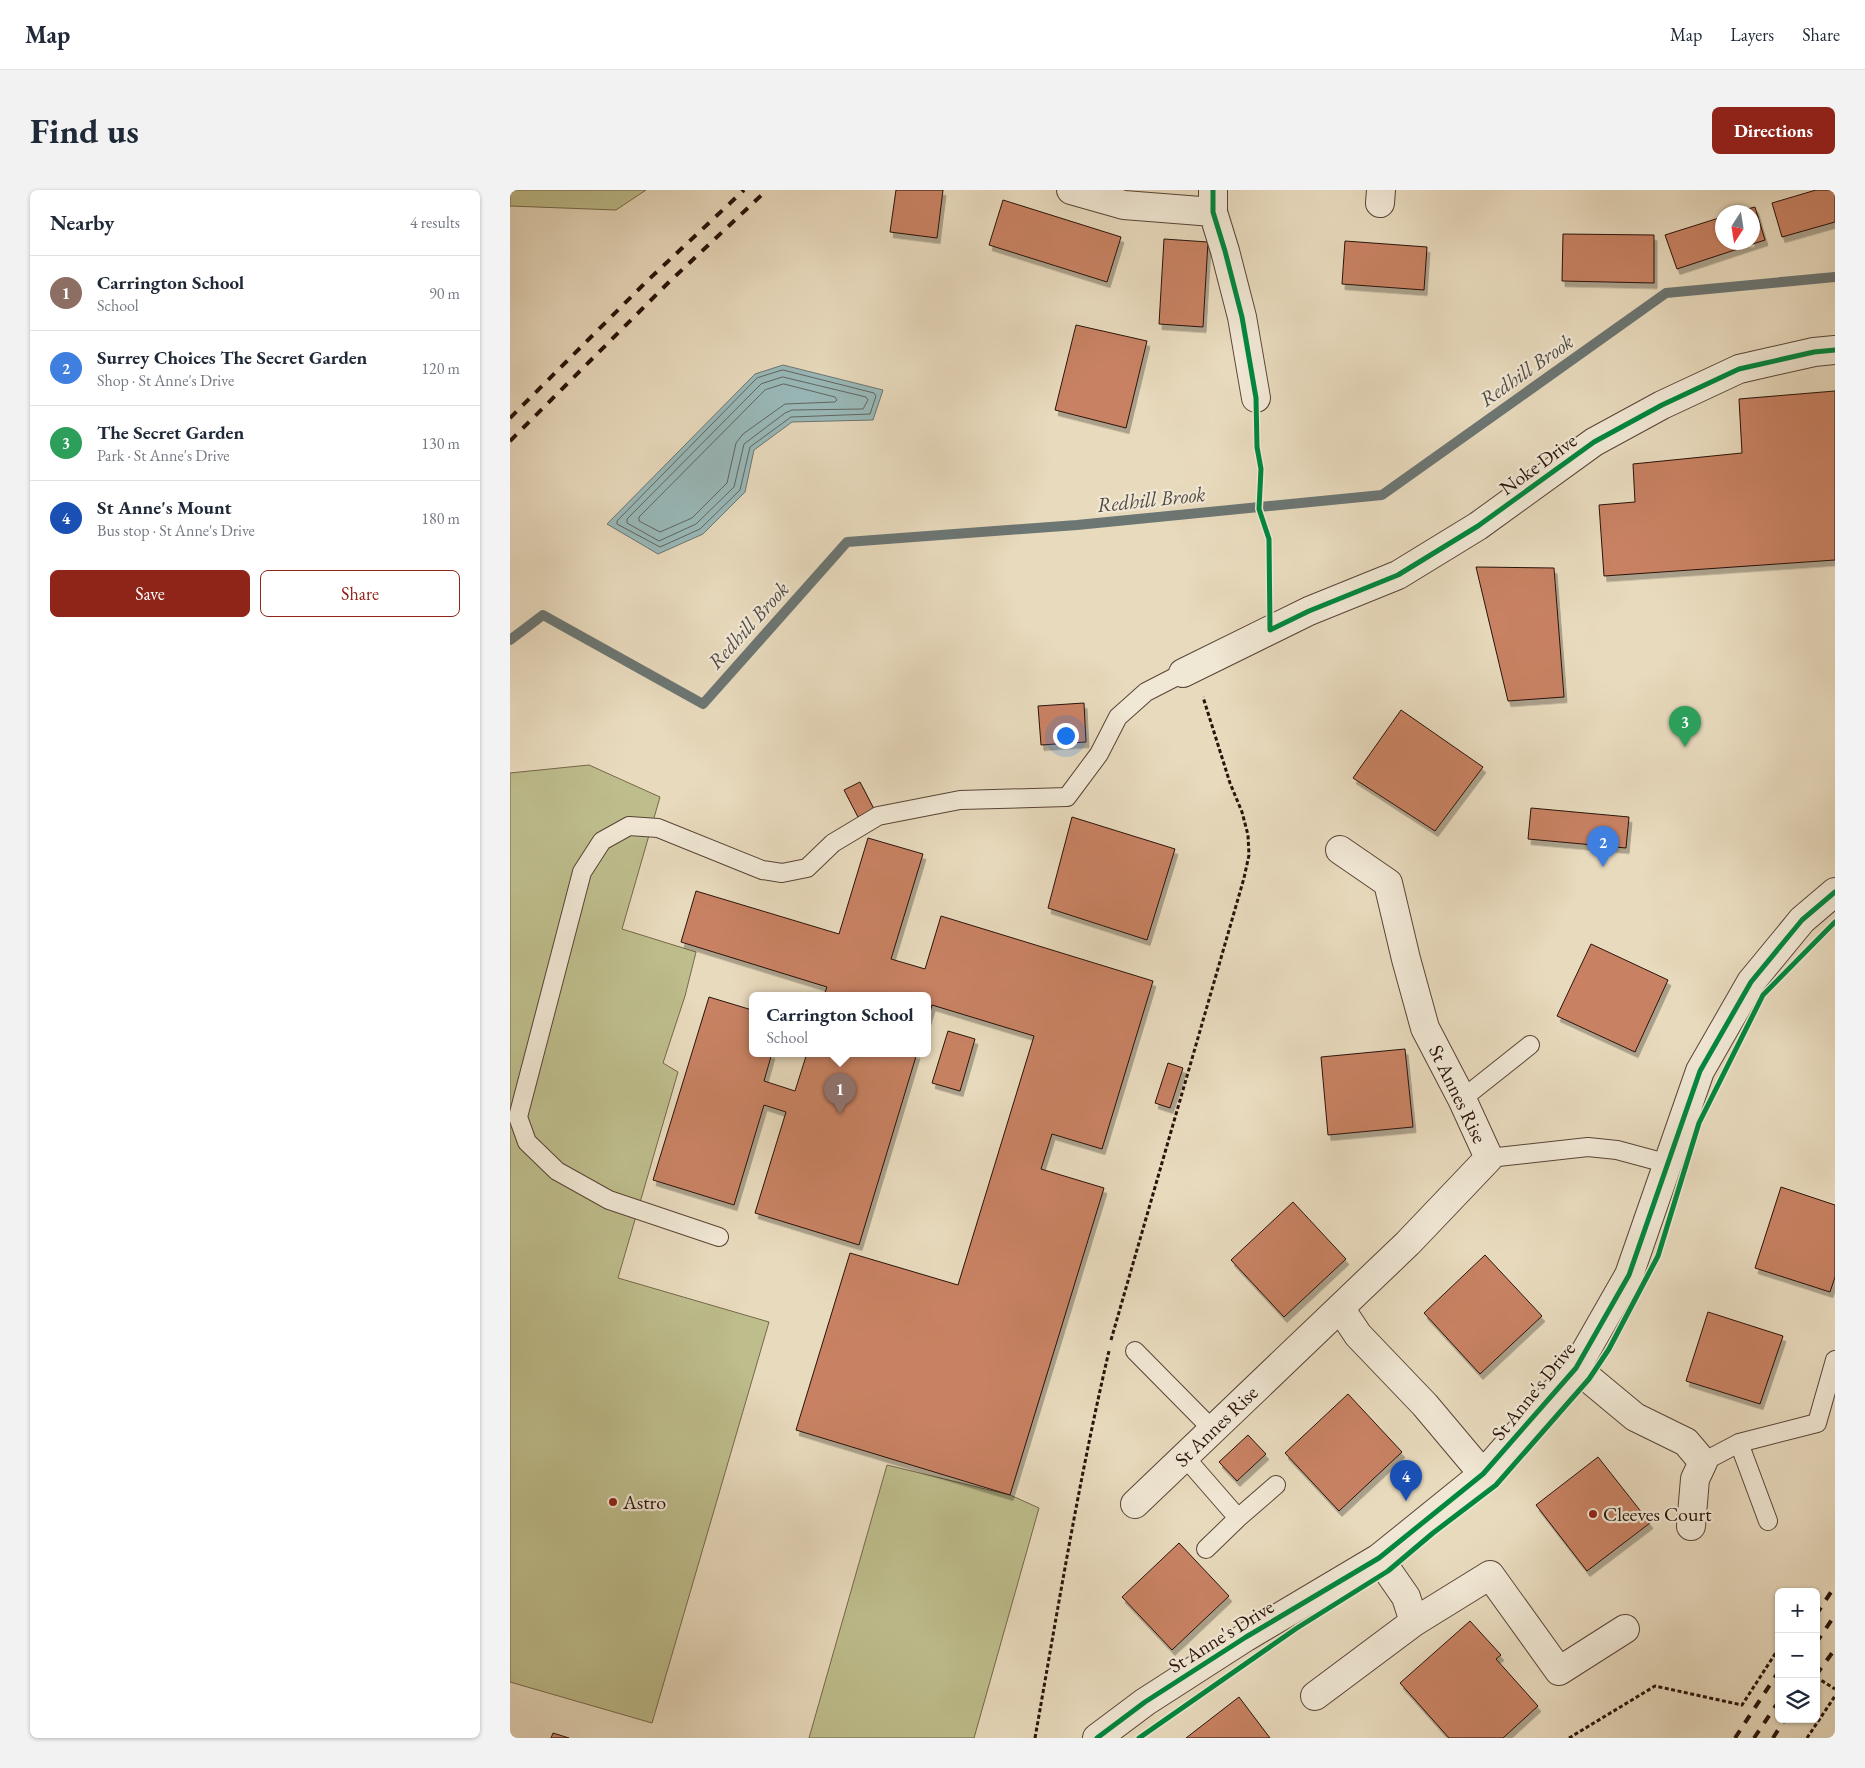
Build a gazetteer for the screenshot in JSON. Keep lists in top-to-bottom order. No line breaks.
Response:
{"streets":{"street":["Noke Drive","St Annes Rise","St Anne's Drive"]},"water":["Redhill Brook"],"places":["Astro","Cleeves Court"],"north":"bottom","page":{"header":"Map","nav":["Map","Layers","Share"],"buttons":["Directions",["Save","Share"]],"title":"Find us","heading":["Nearby","4 results"],"list":[{"mark":"1","name":"Carrington School","note":"School","value":"90 m"},{"mark":"2","name":"Surrey Choices The Secret Garden","note":"Shop · St Anne's Drive","value":"120 m"},{"mark":"3","name":"The Secret Garden","note":"Park · St Anne's Drive","value":"130 m"},{"mark":"4","name":"St Anne's Mount","note":"Bus stop · St Anne's Drive","value":"180 m"}],"pins":["3","2","1","4"],"popup":["Carrington School","School"],"map_buttons":["+","−"]}}
